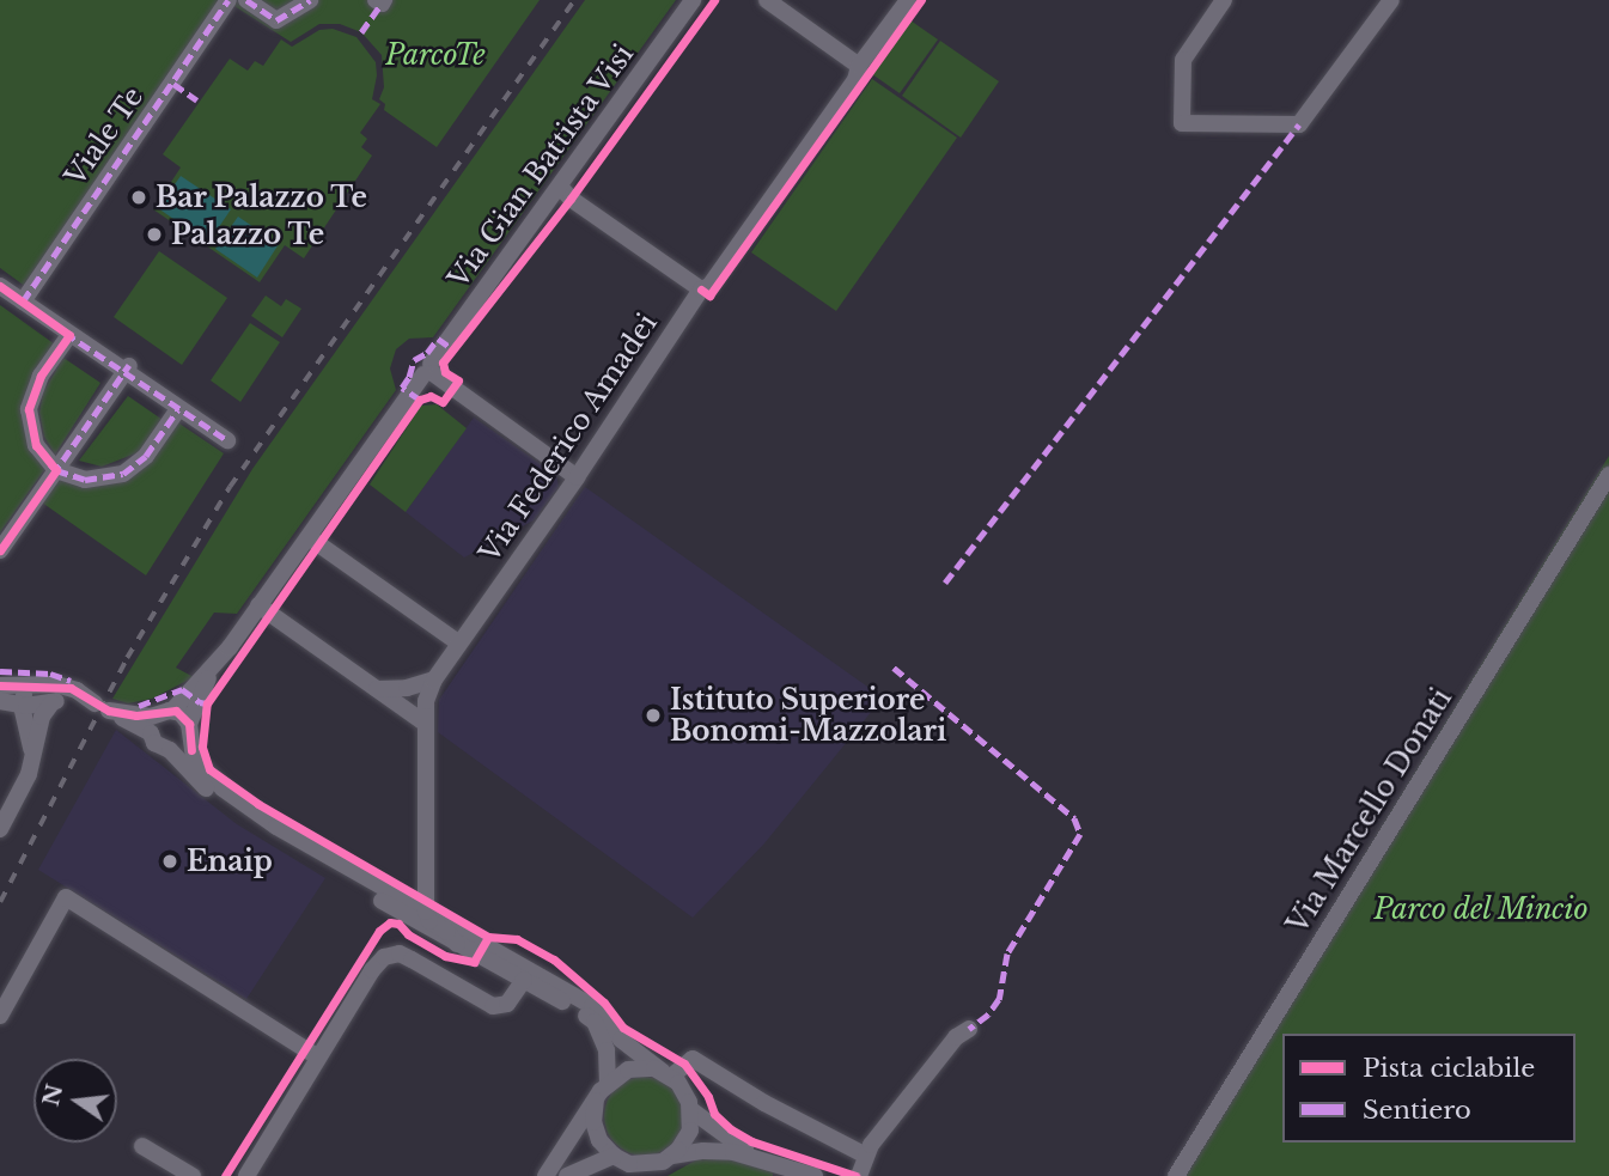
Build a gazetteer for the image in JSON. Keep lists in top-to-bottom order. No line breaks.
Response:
{"streets":{"street":["Viale Te","Via Gian Battista Visi","Via Federico Amadei","Via Marcello Donati"]},"parks":["ParcoTe","Parco del Mincio"],"places":["Bar Palazzo Te","Palazzo Te","Istituto Superiore Bonomi-Mazzolari","Enaip"],"legend":["Pista ciclabile","Sentiero"],"north":"left"}
